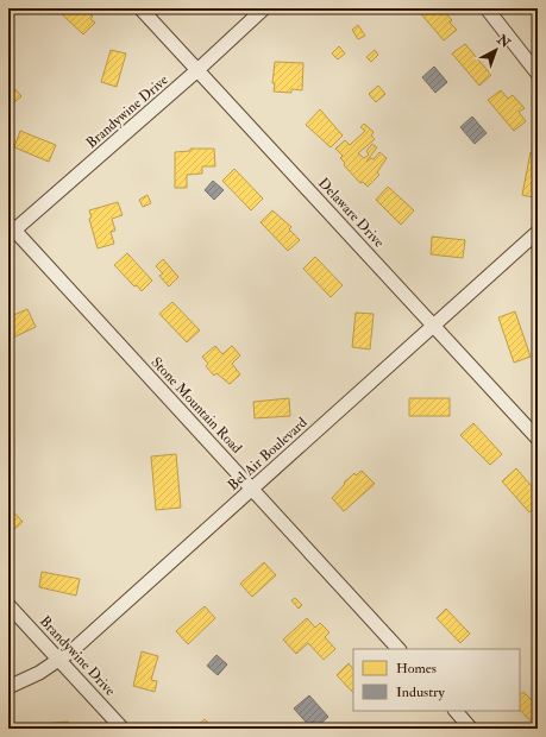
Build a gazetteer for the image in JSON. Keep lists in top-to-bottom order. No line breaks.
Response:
{"streets":{"street":["Brandywine Drive","Delaware Drive","Stone Mountain Road","Bel Air Boulevard"]},"crossings":[["Brandywine Drive","Delaware Drive"],["Brandywine Drive","Stone Mountain Road"],["Brandywine Drive","Bel Air Boulevard"],["Delaware Drive","Bel Air Boulevard"],["Stone Mountain Road","Bel Air Boulevard"]],"legend":["Homes","Industry"],"north":"top right"}
